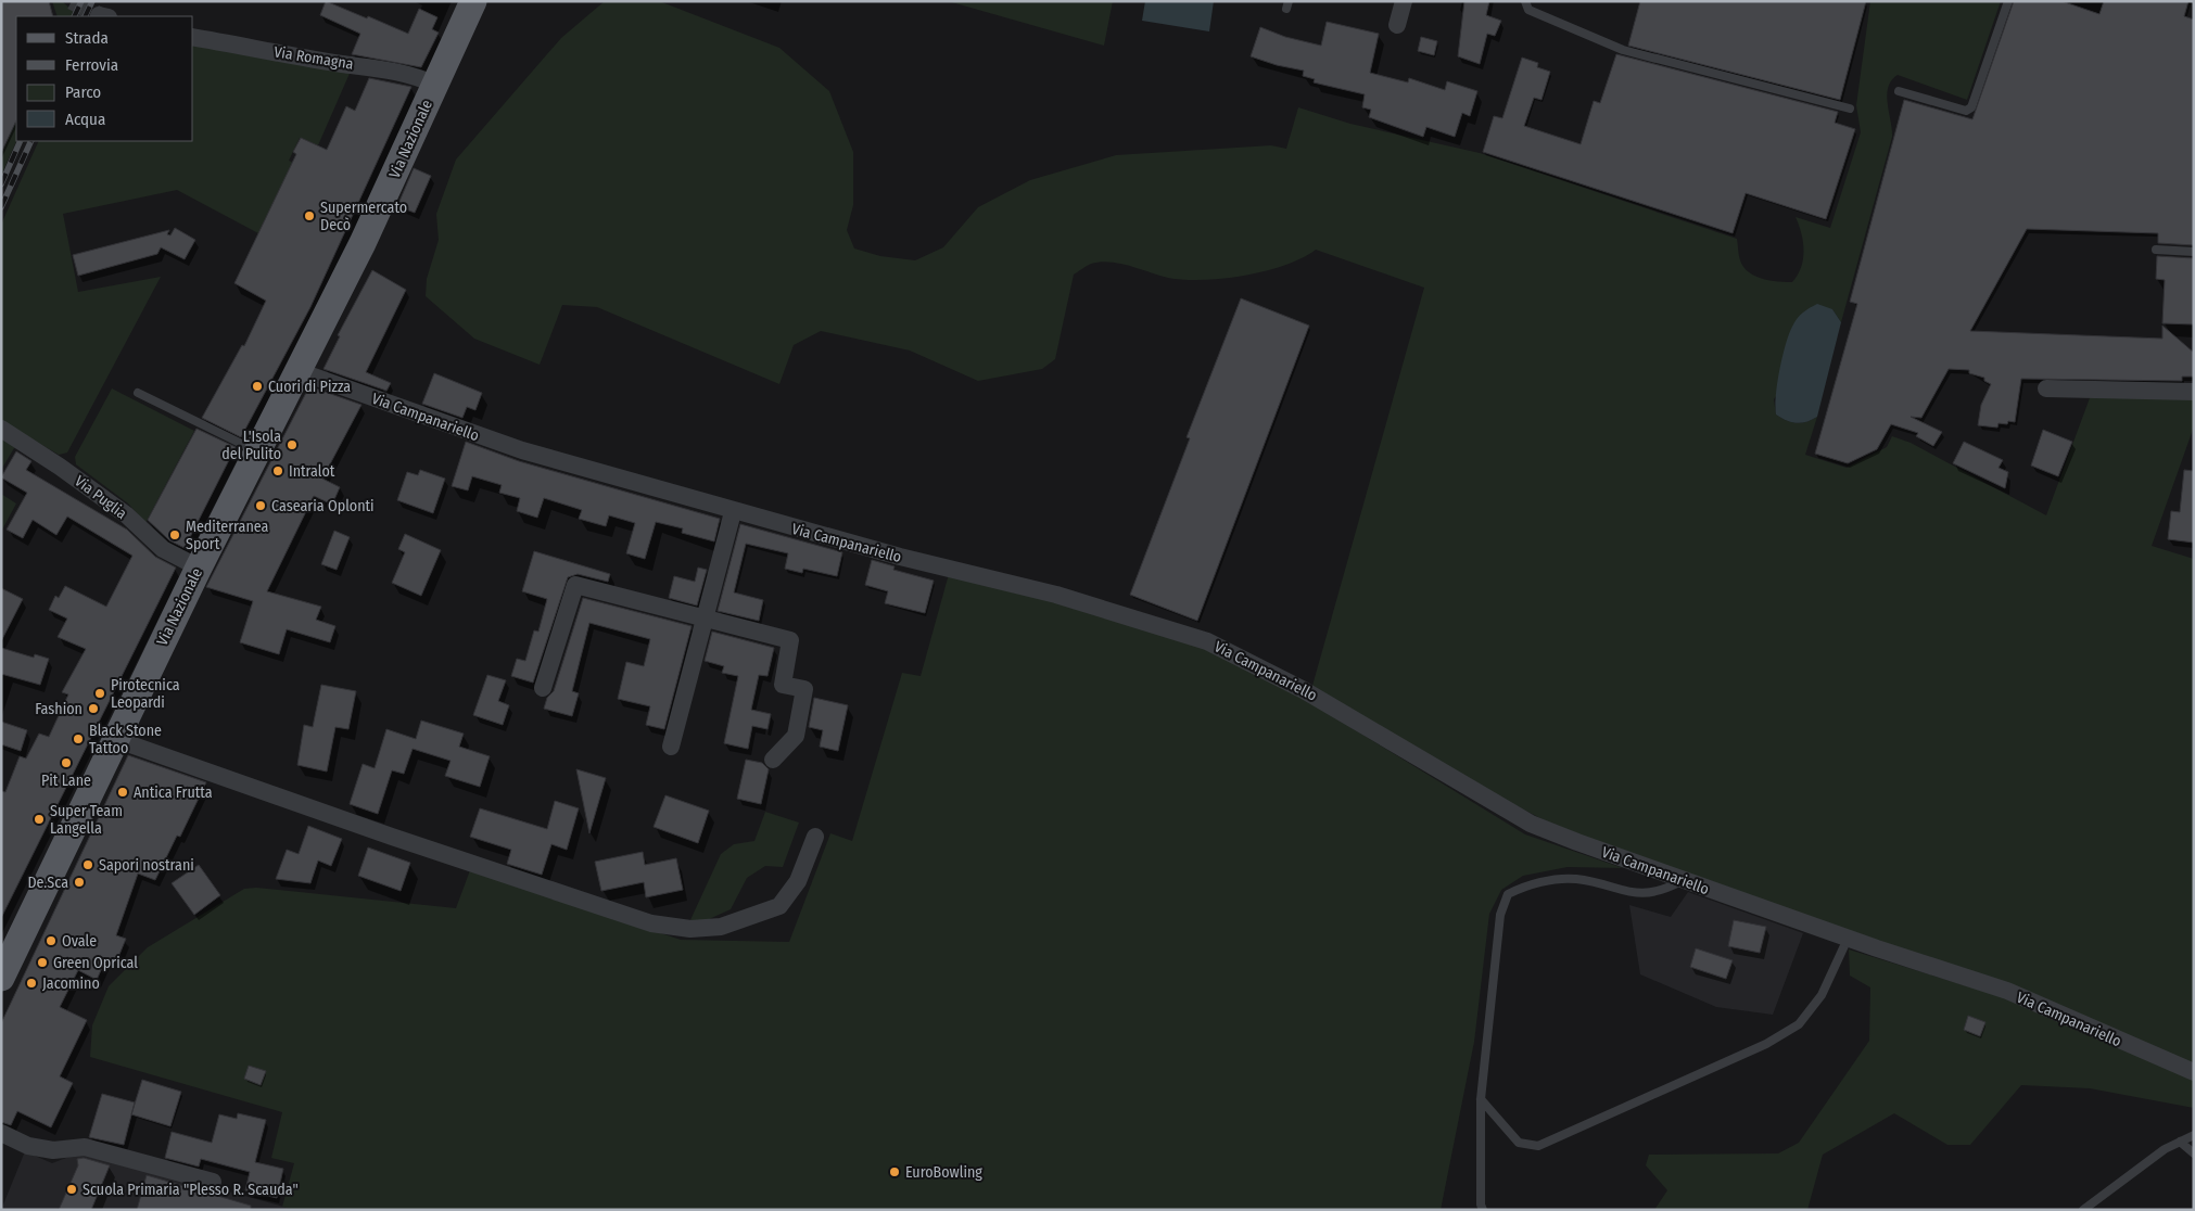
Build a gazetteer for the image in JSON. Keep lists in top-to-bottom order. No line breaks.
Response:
{"streets":{"main road":["Via Nazionale"],"street":["Via Romagna","Via Campanariello","Via Puglia"]},"crossings":[["Via Romagna","Via Nazionale"],["Via Nazionale","Via Campanariello"],["Via Nazionale","Via Puglia"]],"places":["Supermercato Decò","Cuori di Pizza","L'Isola del Pulito","Intralot","Casearia Oplonti","Mediterranea Sport","Pirotecnica Leopardi","Fashion","Black Stone Tattoo","Pit Lane","Antica Frutta","Super Team Langella","Sapori nostrani","De.Sca","Ovale","Green Oprical","Jacomino","EuroBowling","Scuola Primaria \"Plesso R. Scauda\""],"legend":["Strada","Ferrovia","Parco","Acqua"]}
